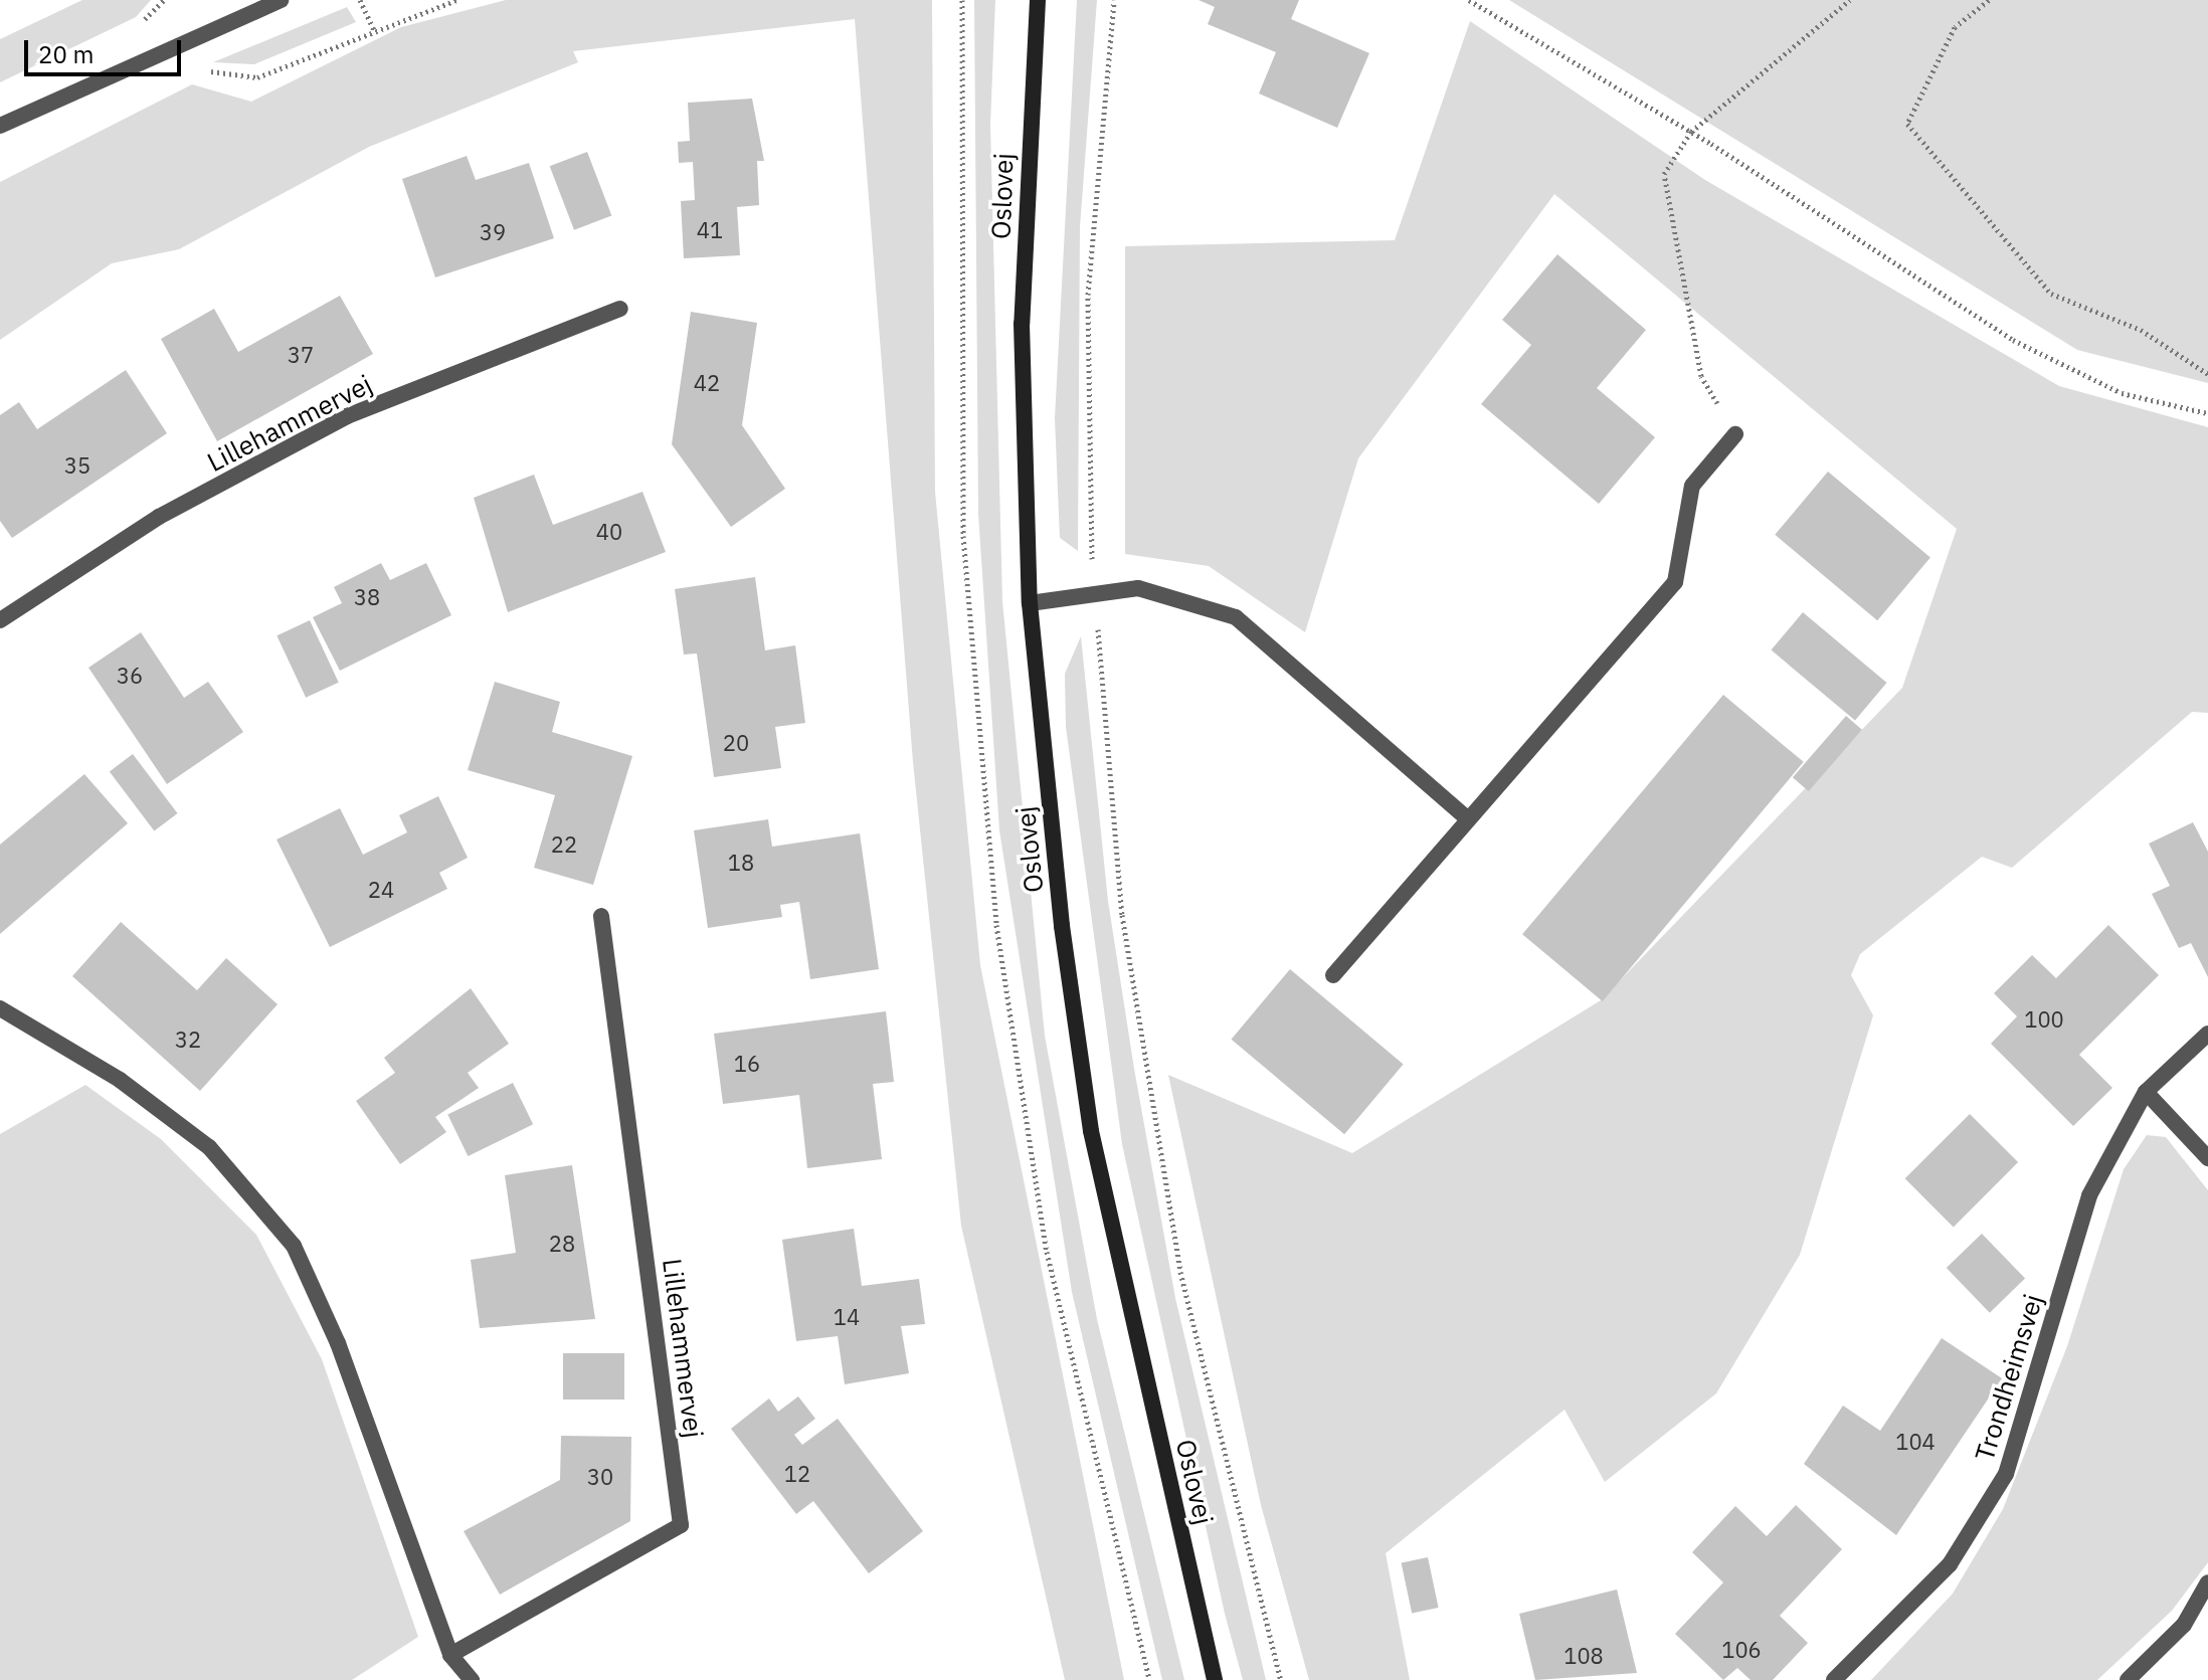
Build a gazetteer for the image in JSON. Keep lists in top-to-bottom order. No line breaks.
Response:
{"streets":{"street":["Oslovej","Lillehammervej","Trondheimsvej"]},"house_numbers":["41","39","37","42","35","40","38","36","20","22","18","24","100","32","16","28","14","104","12","30","106","108"],"scale_bar":"20 m"}
